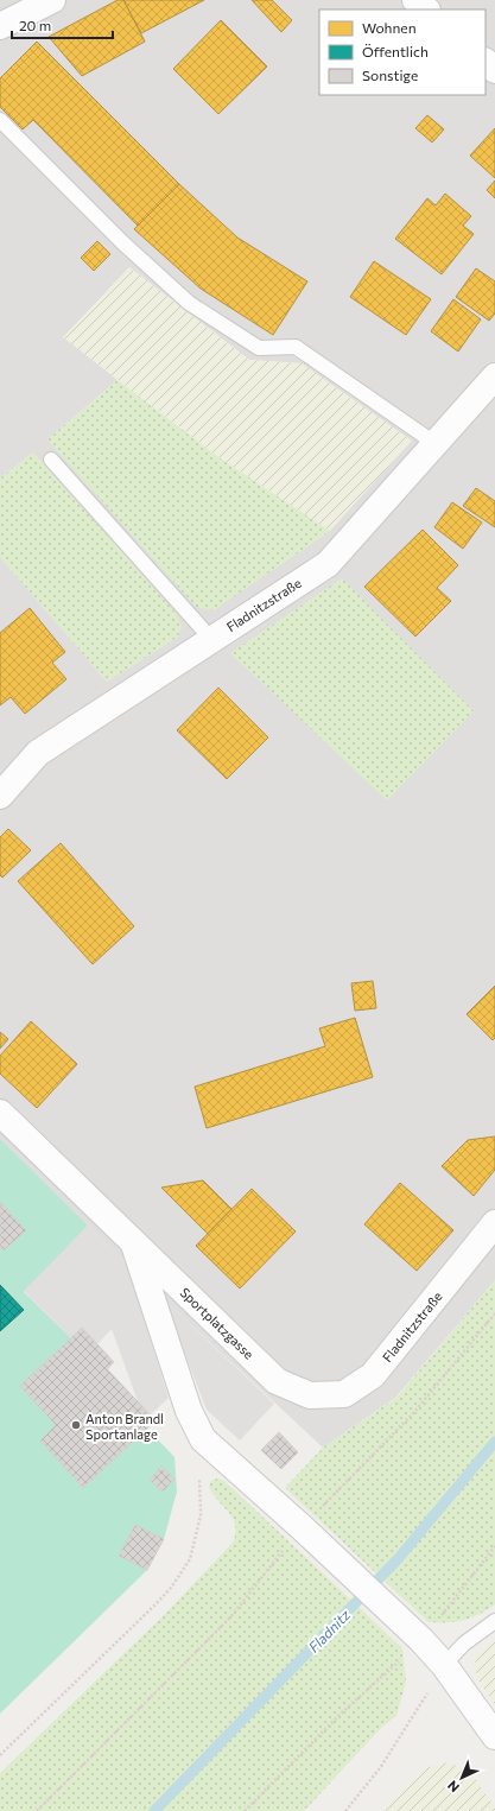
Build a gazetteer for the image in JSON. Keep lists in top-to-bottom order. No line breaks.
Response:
{"streets":{"street":["Fladnitzstraße","Sportplatzgasse"]},"crossings":[["Fladnitzstraße","Sportplatzgasse"]],"water":["Fladnitz"],"places":["Anton Brandl Sportanlage"],"legend":["Wohnen","Öffentlich","Sonstige"],"scale_bar":"20 m","north":"bottom left"}
